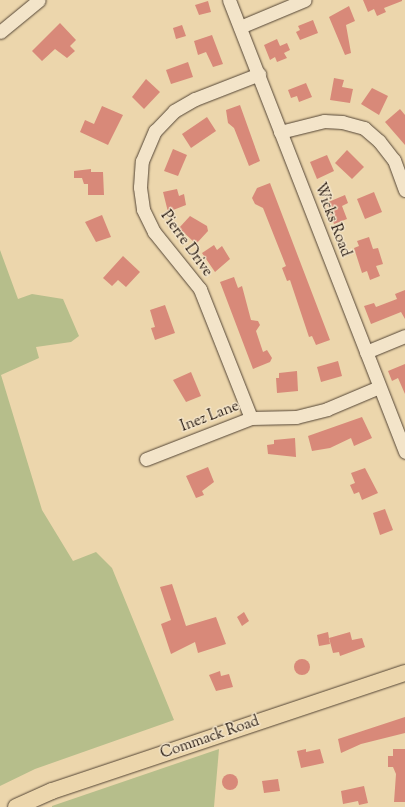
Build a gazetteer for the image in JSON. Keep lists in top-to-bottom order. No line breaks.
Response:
{"streets":{"main road":["Commack Road"],"street":["Wicks Road","Pierre Drive","Inez Lane"]},"crossings":[["Wicks Road","Pierre Drive"],["Wicks Road","Inez Lane"],["Pierre Drive","Inez Lane"]]}
